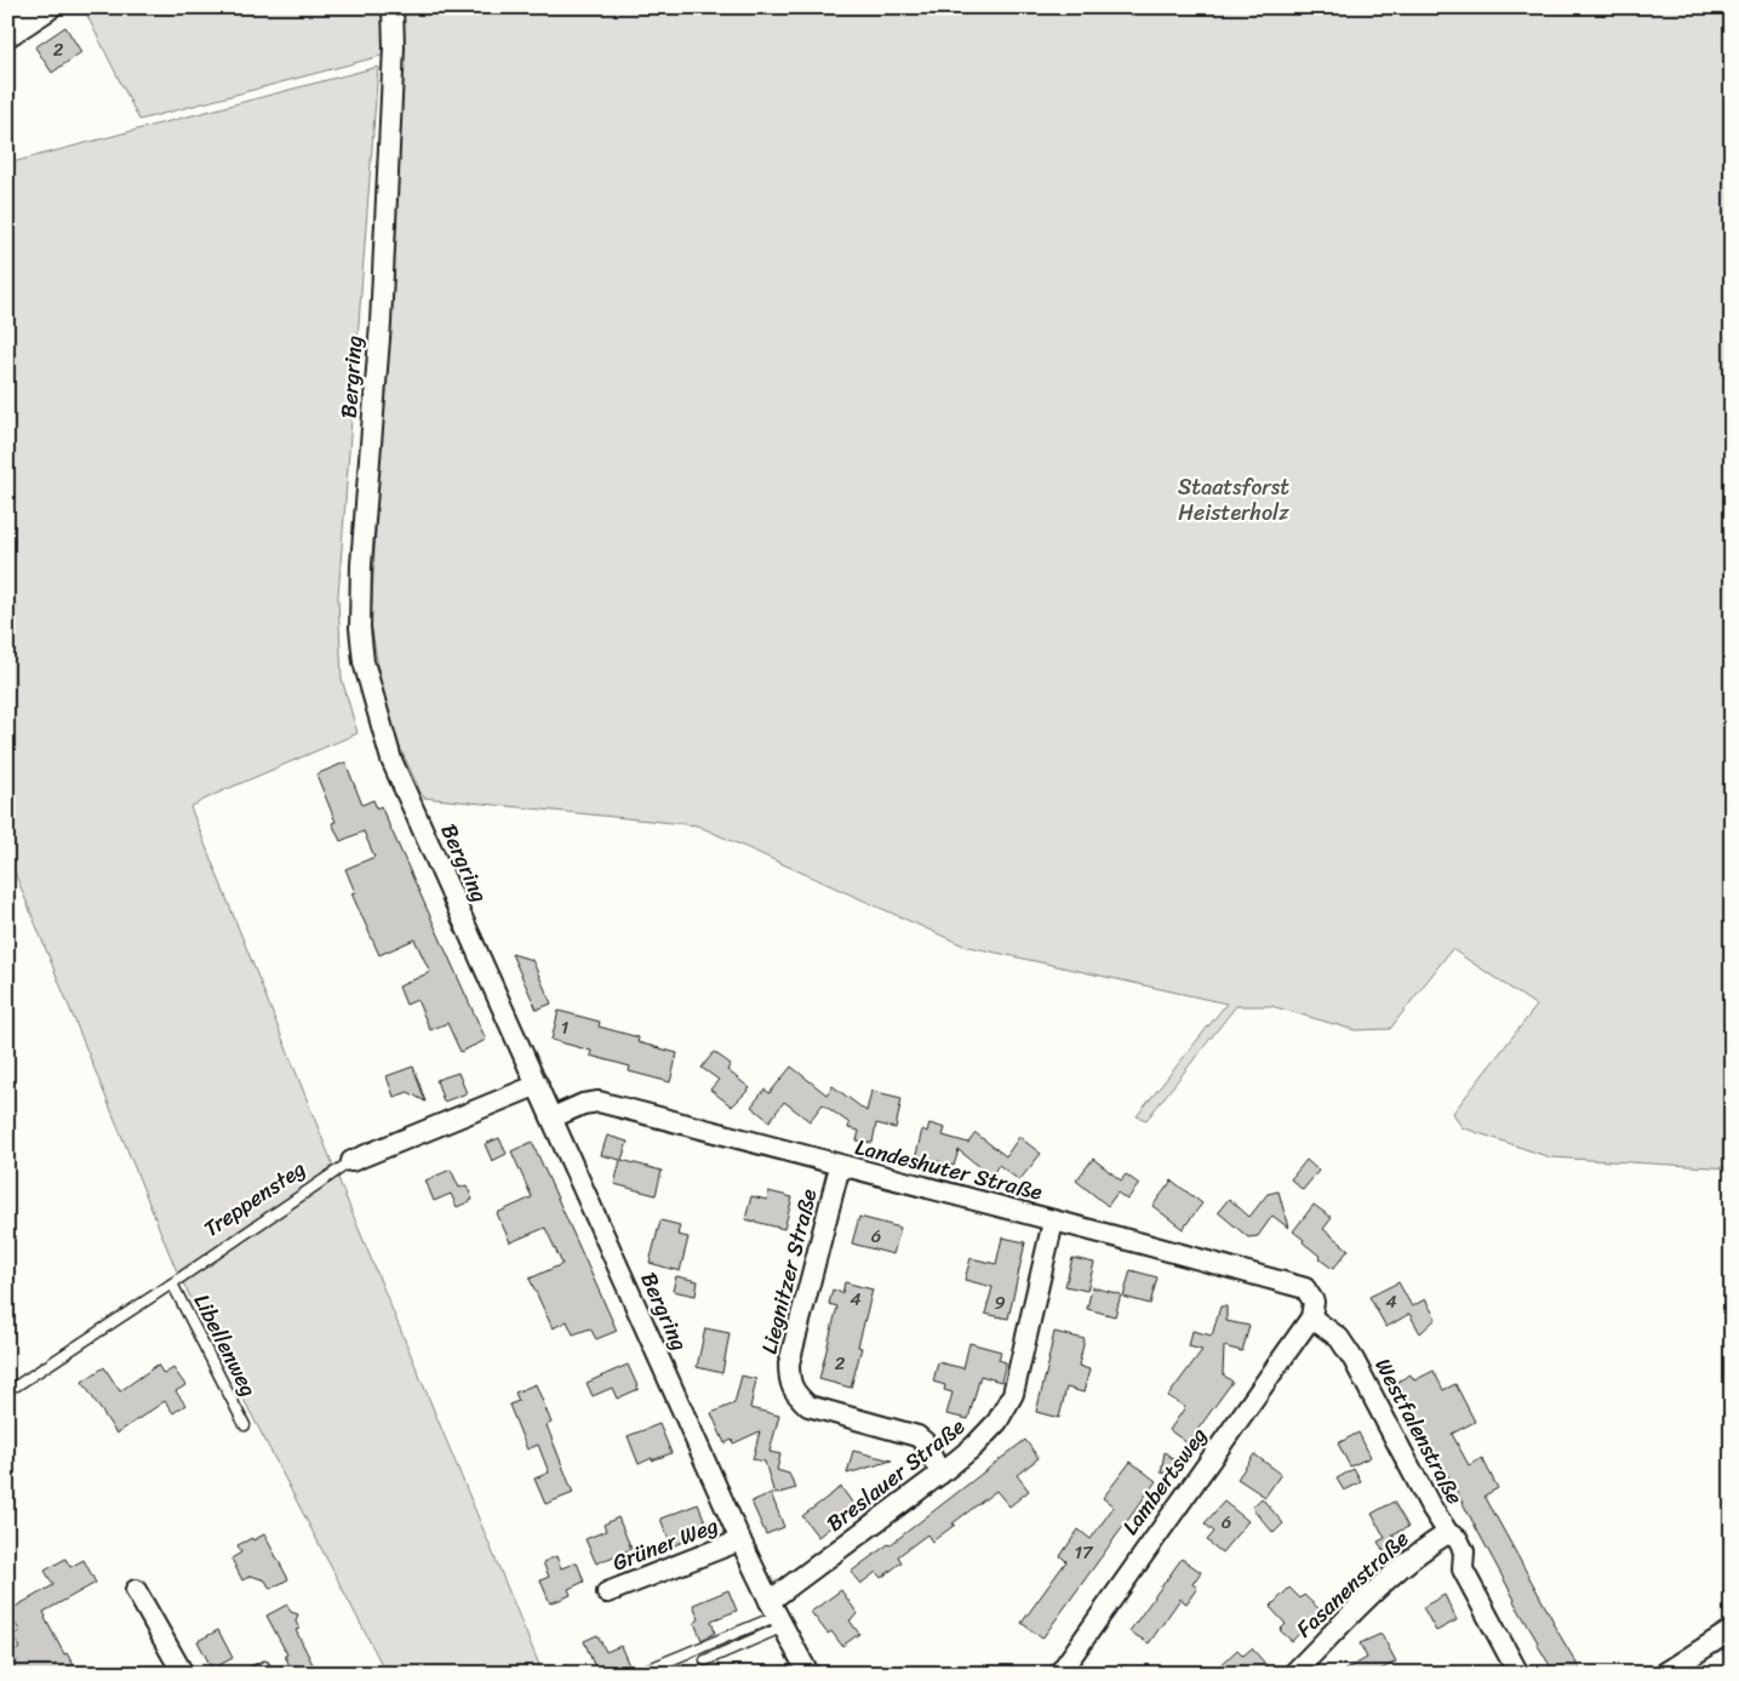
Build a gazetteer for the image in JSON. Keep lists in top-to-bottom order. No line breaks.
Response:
{"streets":{"street":["Bergring","Landeshuter Straße","Treppensteg","Liegnitzer Straße","Westfalenstraße","Breslauer Straße","Lambertsweg","Grüner Weg","Fasanenstraße"],"lane":["Libellenweg"]},"crossings":[["Bergring","Landeshuter Straße"],["Bergring","Treppensteg"],["Bergring","Breslauer Straße"],["Bergring","Grüner Weg"],["Landeshuter Straße","Liegnitzer Straße"],["Landeshuter Straße","Westfalenstraße"],["Landeshuter Straße","Breslauer Straße"],["Landeshuter Straße","Lambertsweg"],["Treppensteg","Libellenweg"],["Liegnitzer Straße","Breslauer Straße"],["Westfalenstraße","Lambertsweg"],["Westfalenstraße","Fasanenstraße"]],"parks":["Staatsforst Heisterholz"],"house_numbers":["2","1","6","4","4","9","2","6","17"]}
